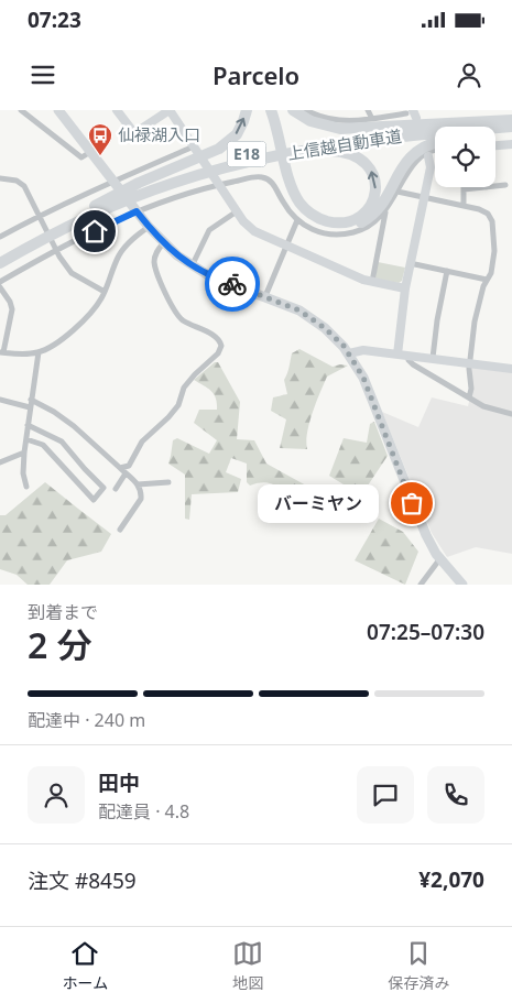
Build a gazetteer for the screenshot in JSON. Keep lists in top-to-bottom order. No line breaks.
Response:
{"streets":{"highway":["上信越自動車道","E18"]},"places":{"bus stop":["仙禄湖入口"],"other":["バーミヤン"]},"page":{"status":"07:23","header":"Parcelo","bubble":"バーミヤン","heading":["2 分","到着まで","07:25–07:30"],"panel":["田中","配達員 · 4.8","注文 #8459","¥2,070"],"bar":"配達中 · 240 m","tabs":["ホーム","地図","保存済み"]}}
